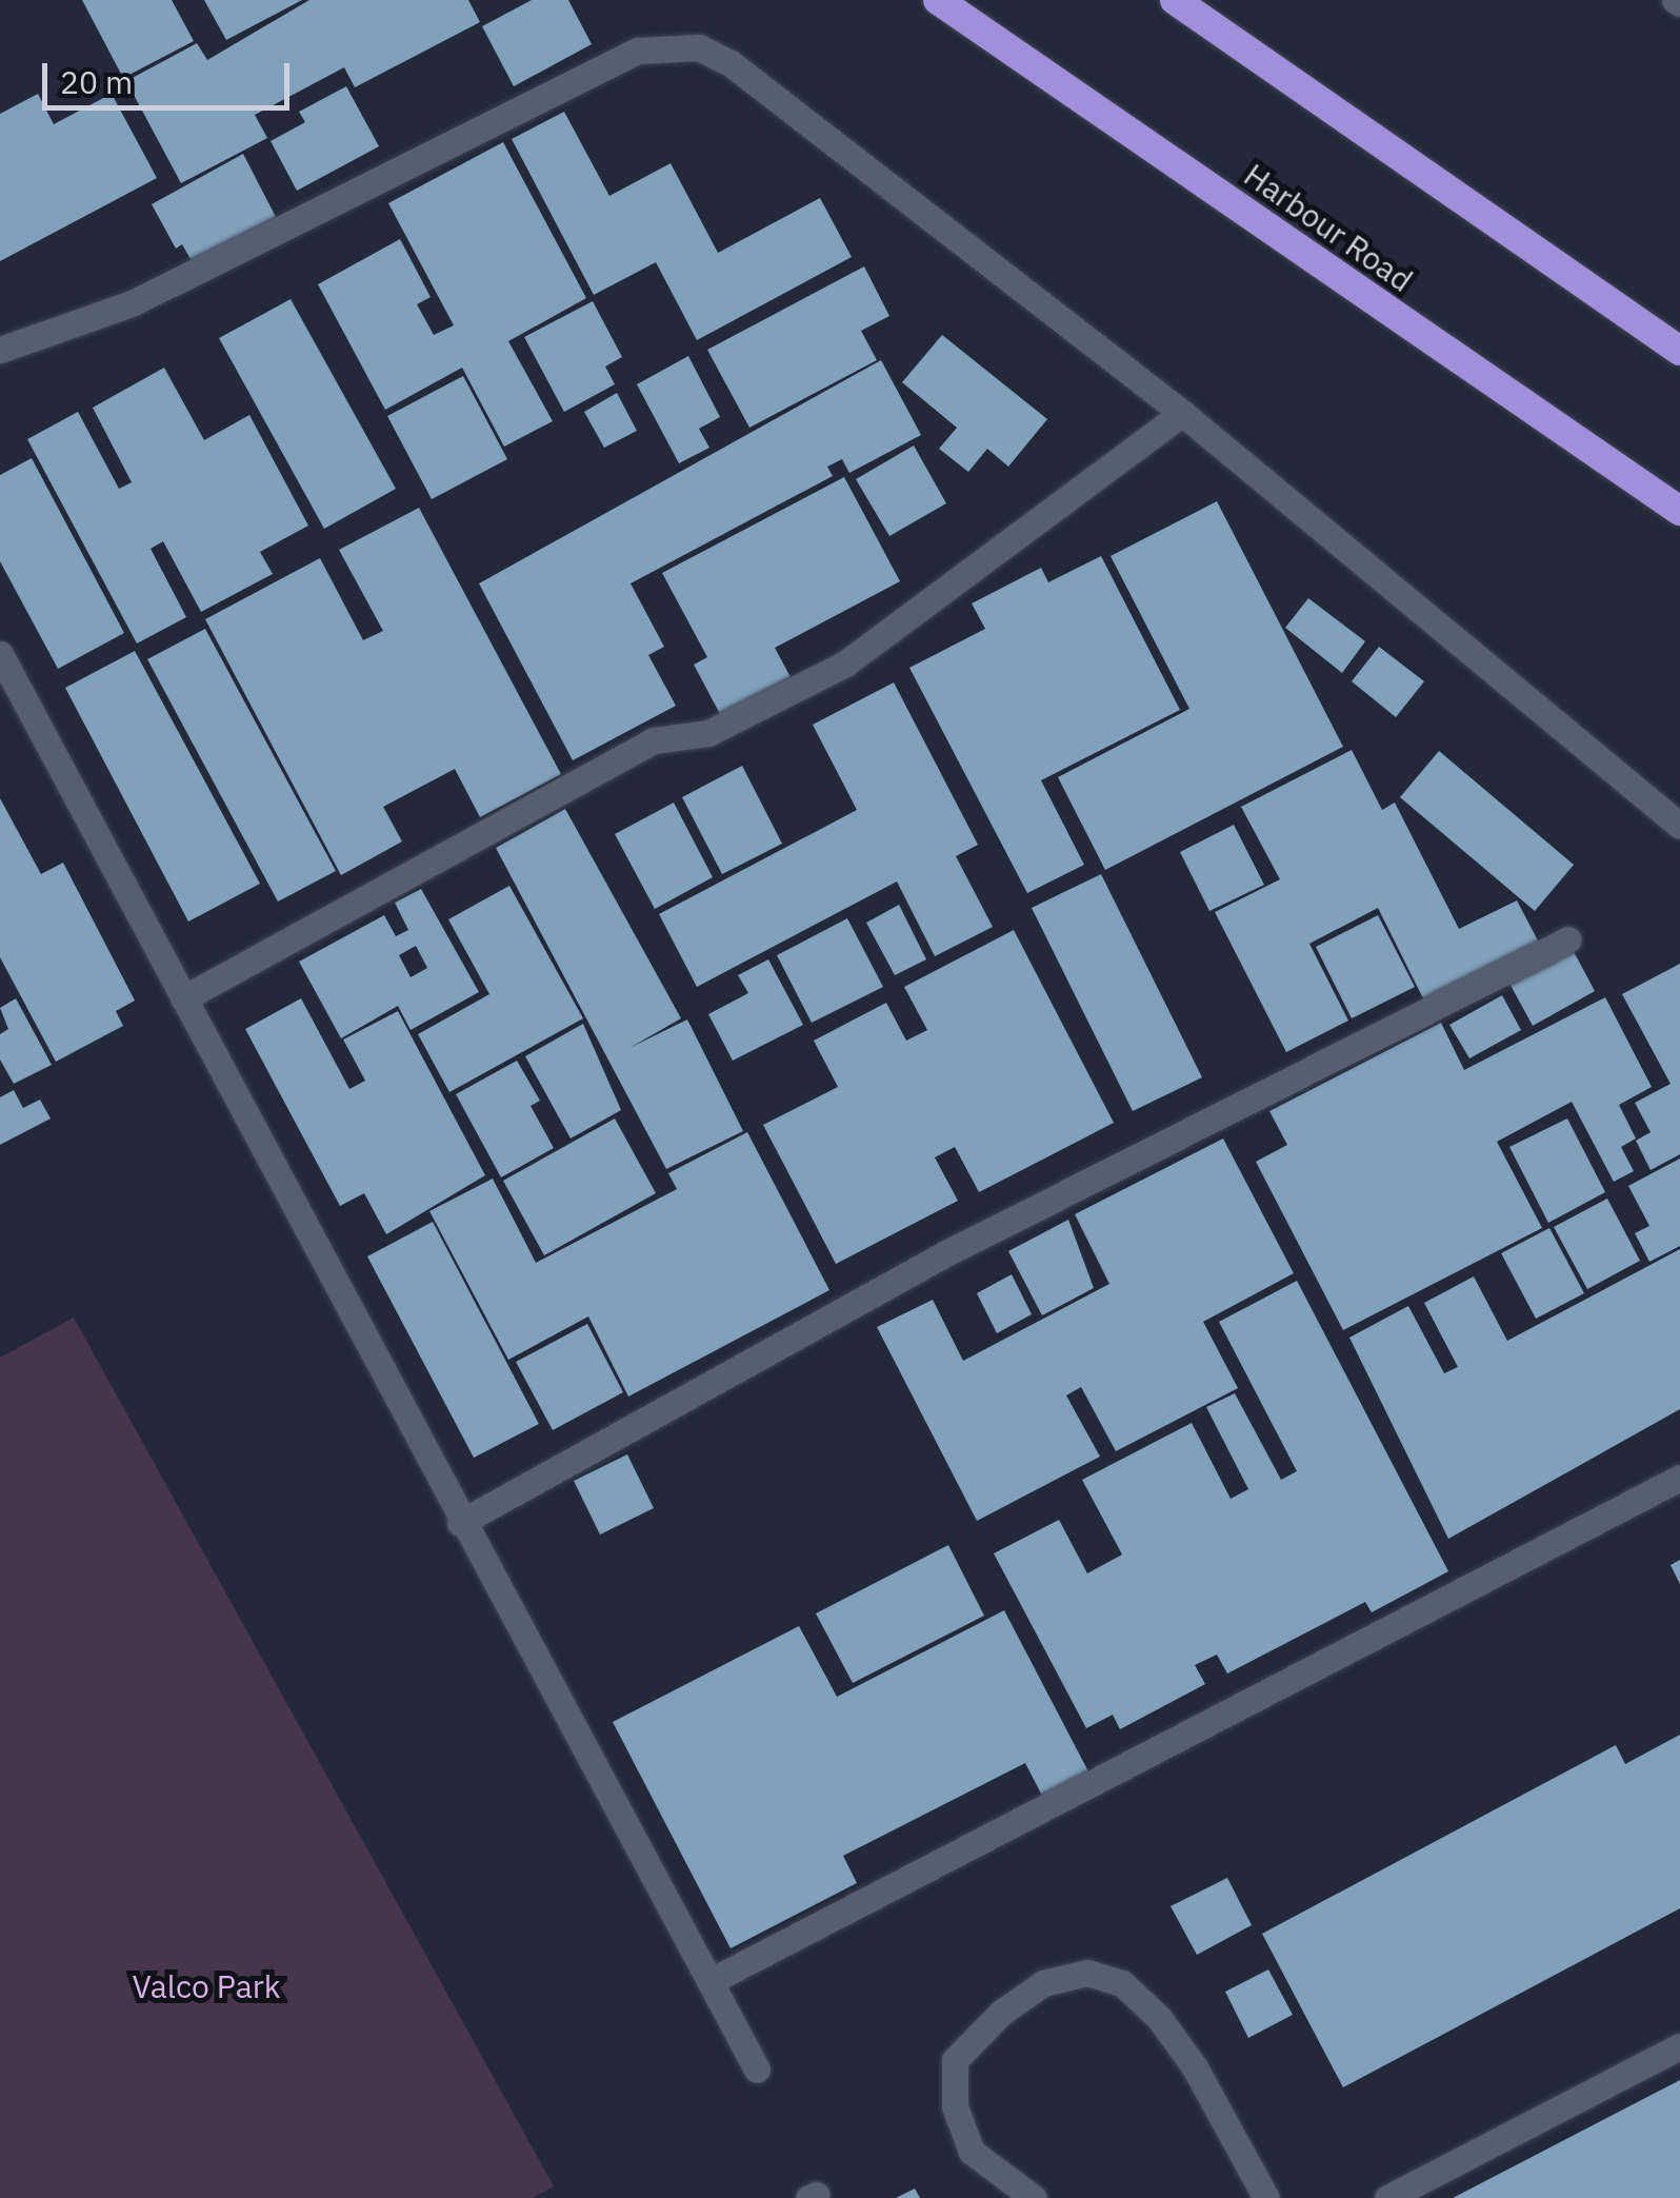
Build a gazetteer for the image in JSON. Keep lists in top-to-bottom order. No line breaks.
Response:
{"streets":{"highway":["Harbour Road"]},"parks":["Valco Park"],"scale_bar":"20 m"}
